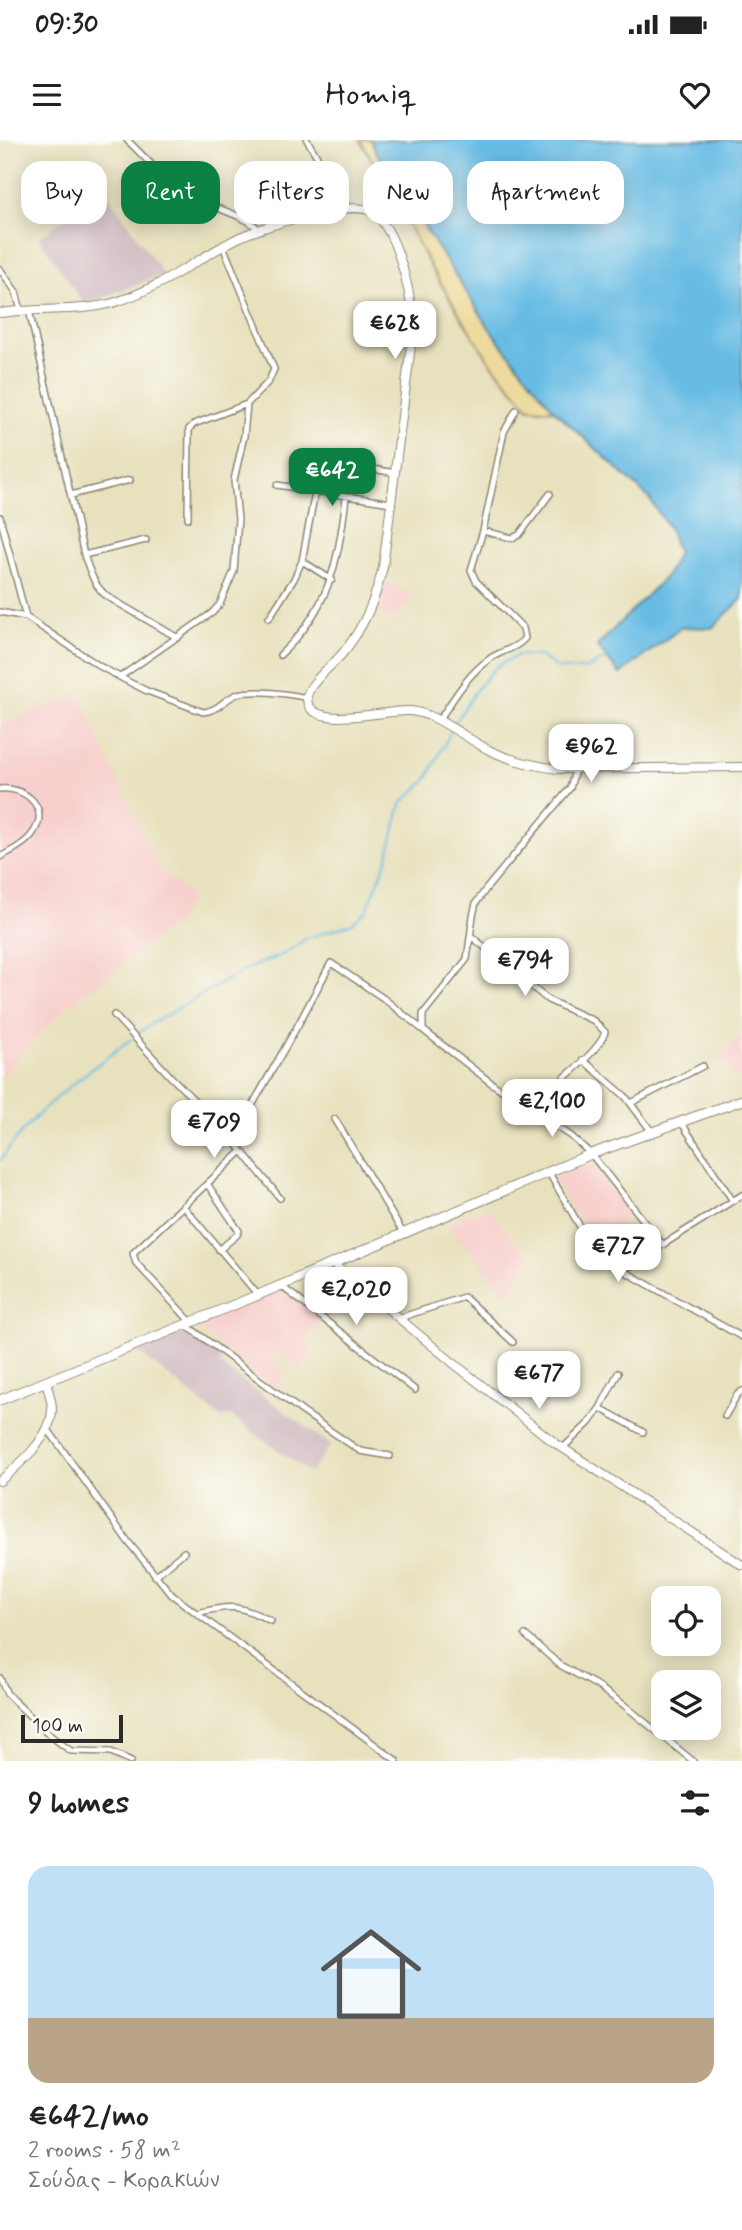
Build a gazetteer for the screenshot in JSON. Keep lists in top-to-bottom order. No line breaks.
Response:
{"scale_bar":"100 m","page":{"status":"09:30","header":"Homiq","chip":["Buy","Rent","Filters","New","Apartment"],"price":["€628","€642","€962","€794","€2,100","€709","€727","€2,020","€677"],"scale":"100 m","heading":"9 homes","list":[{"name":"€642/mo","note":"2 rooms · 58 m² · Σούδας - Κορακιών"}]}}
